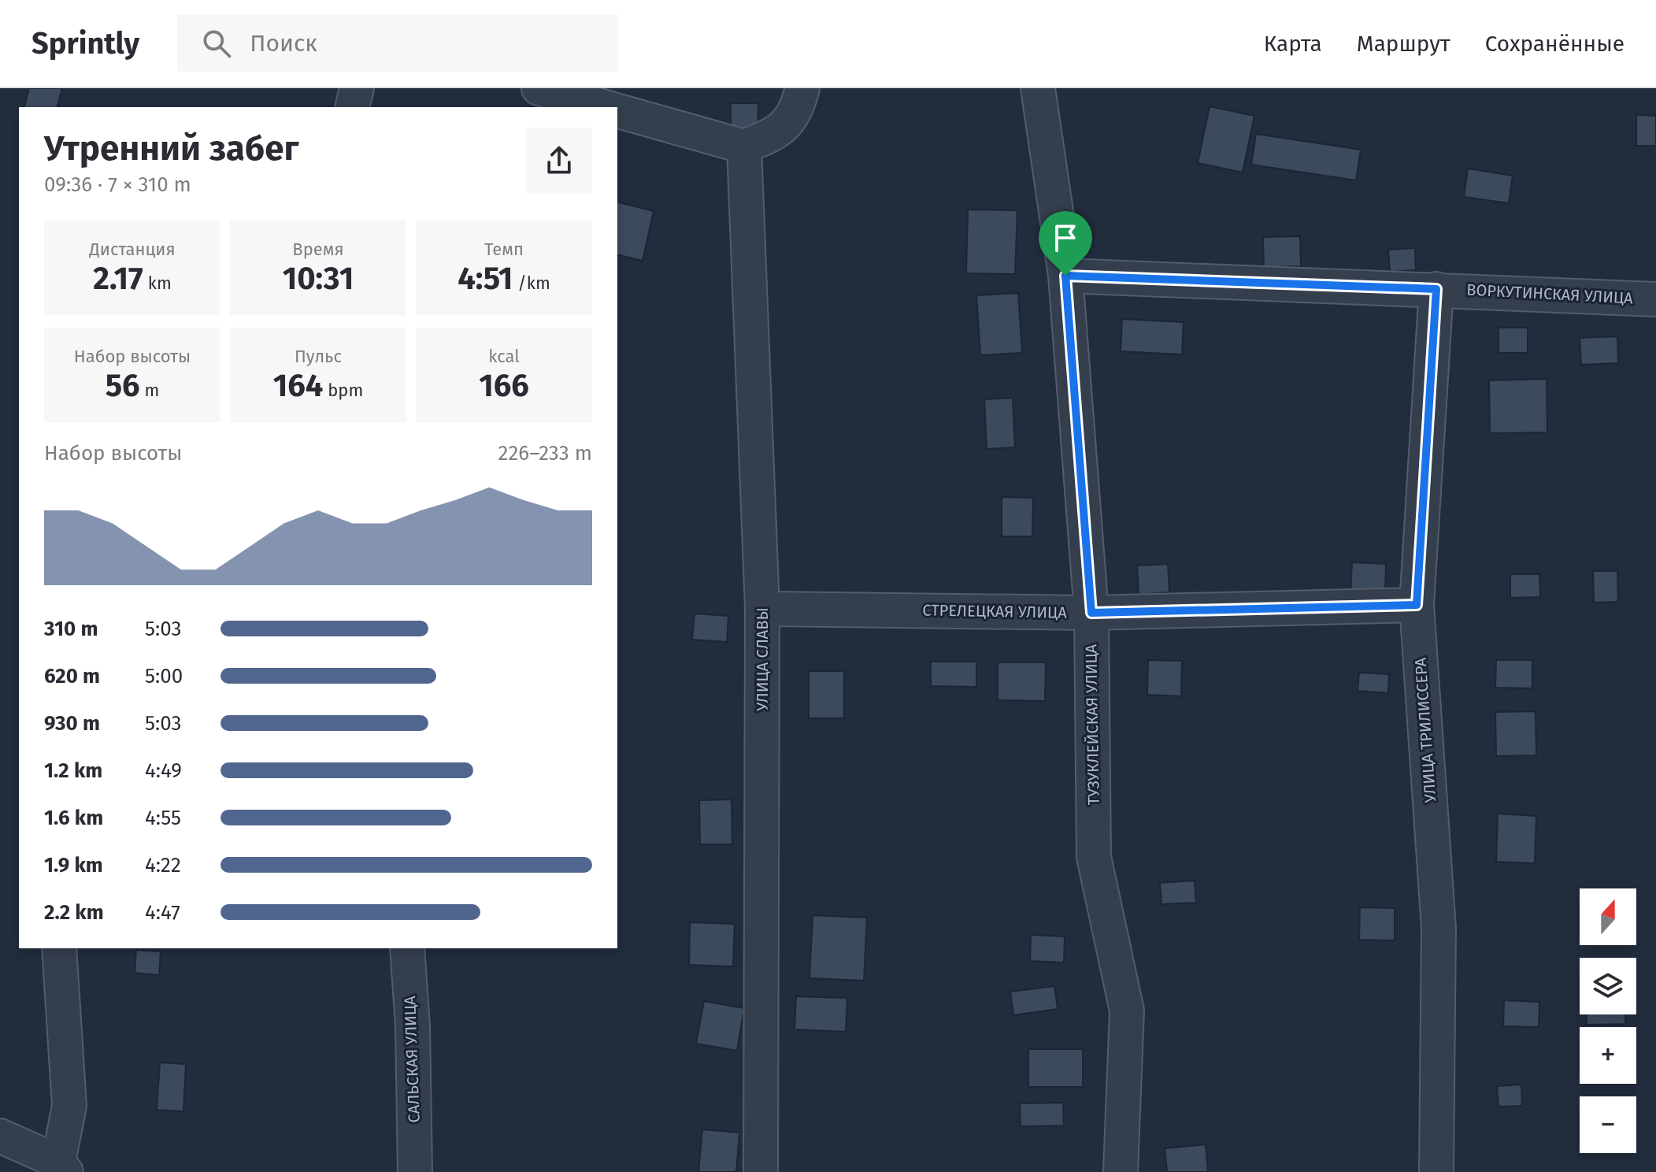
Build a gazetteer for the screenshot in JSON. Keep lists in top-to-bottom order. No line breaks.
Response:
{"streets":{"street":["ВОРКУТИНСКАЯ УЛИЦА","СТРЕЛЕЦКАЯ УЛИЦА","УЛИЦА СЛАВЫ","ТУЗУКЛЕЙСКАЯ УЛИЦА","УЛИЦА ТРИЛИССЕРА","САЛЬСКАЯ УЛИЦА"]},"crossings":[["ВОРКУТИНСКАЯ УЛИЦА","ТУЗУКЛЕЙСКАЯ УЛИЦА"],["ВОРКУТИНСКАЯ УЛИЦА","УЛИЦА ТРИЛИССЕРА"],["СТРЕЛЕЦКАЯ УЛИЦА","УЛИЦА СЛАВЫ"],["СТРЕЛЕЦКАЯ УЛИЦА","ТУЗУКЛЕЙСКАЯ УЛИЦА"],["СТРЕЛЕЦКАЯ УЛИЦА","УЛИЦА ТРИЛИССЕРА"]],"north":"top","page":{"header":"Sprintly","search":"Поиск","nav":["Карта","Маршрут","Сохранённые"],"heading":["Утренний забег","09:36 · 7 × 310 m"],"stats":[["Дистанция","2.17 km"],["Время","10:31"],["Темп","4:51 /km"],["Набор высоты","56 m"],["Пульс","164 bpm"],["kcal","166"]],"chart":["Набор высоты","226–233 m"],"list":[{"name":"310 m","note":"5:03"},{"name":"620 m","note":"5:00"},{"name":"930 m","note":"5:03"},{"name":"1.2 km","note":"4:49"},{"name":"1.6 km","note":"4:55"},{"name":"1.9 km","note":"4:22"},{"name":"2.2 km","note":"4:47"}],"map_buttons":["+","−"]}}
